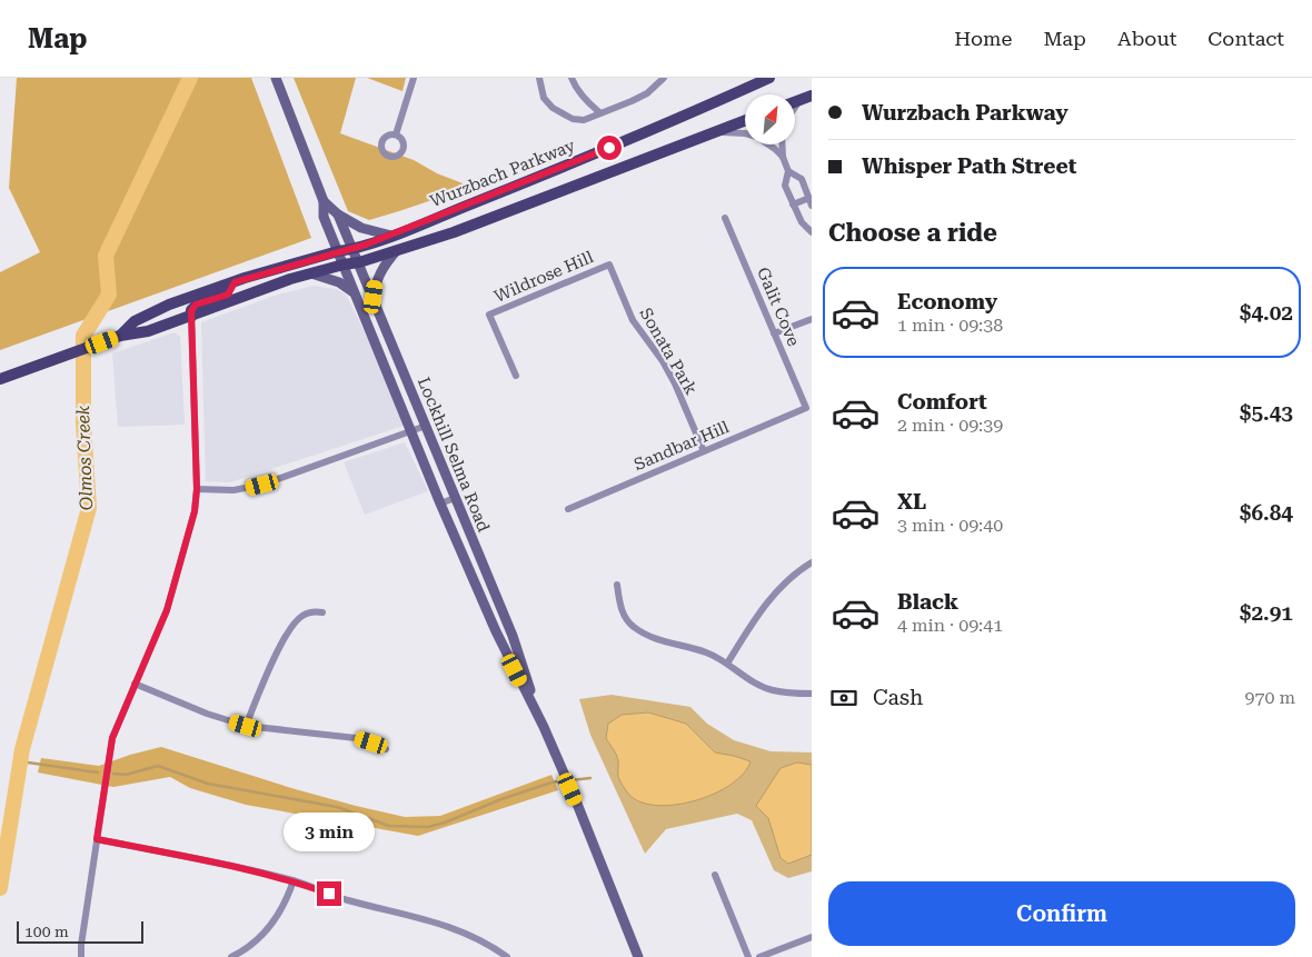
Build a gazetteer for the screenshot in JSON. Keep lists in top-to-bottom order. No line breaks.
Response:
{"streets":{"main road":["Wurzbach Parkway","Lockhill Selma Road"],"street":["Wildrose Hill","Galit Cove","Sonata Park","Sandbar Hill"]},"crossings":[["Wurzbach Parkway","Lockhill Selma Road"],["Wildrose Hill","Sonata Park"],["Galit Cove","Sandbar Hill"],["Sonata Park","Sandbar Hill"]],"water":["Olmos Creek"],"scale_bar":"100 m","north":"top right","page":{"header":"Map","nav":["Home","Map","About","Contact"],"banner":["Wurzbach Parkway","Whisper Path Street"],"heading":"Choose a ride","list":[{"name":"Economy","note":"1 min · 09:38","value":"$4.02"},{"name":"Comfort","note":"2 min · 09:39","value":"$5.43"},{"name":"XL","note":"3 min · 09:40","value":"$6.84"},{"name":"Black","note":"4 min · 09:41","value":"$2.91"}],"pay":["Cash","970 m"],"bubble":"3 min","buttons":"Confirm","scale":"100 m"}}
